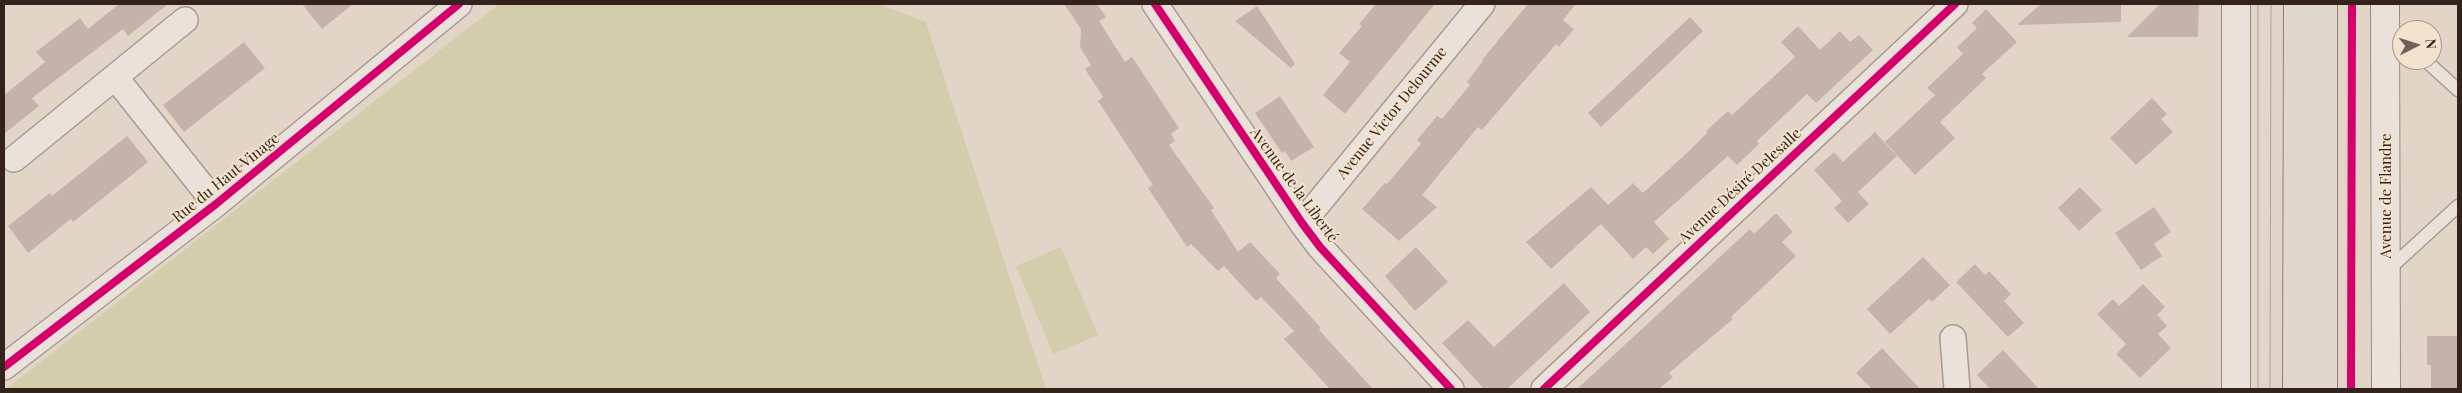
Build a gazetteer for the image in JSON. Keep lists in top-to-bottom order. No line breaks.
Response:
{"streets":{"street":["Avenue Victor Delourme","Rue du Haut Vinage","Avenue de la Liberté","Avenue Désiré Delesalle","Avenue de Flandre"]},"crossings":[["Avenue Victor Delourme","Avenue de la Liberté"]],"north":"right"}
